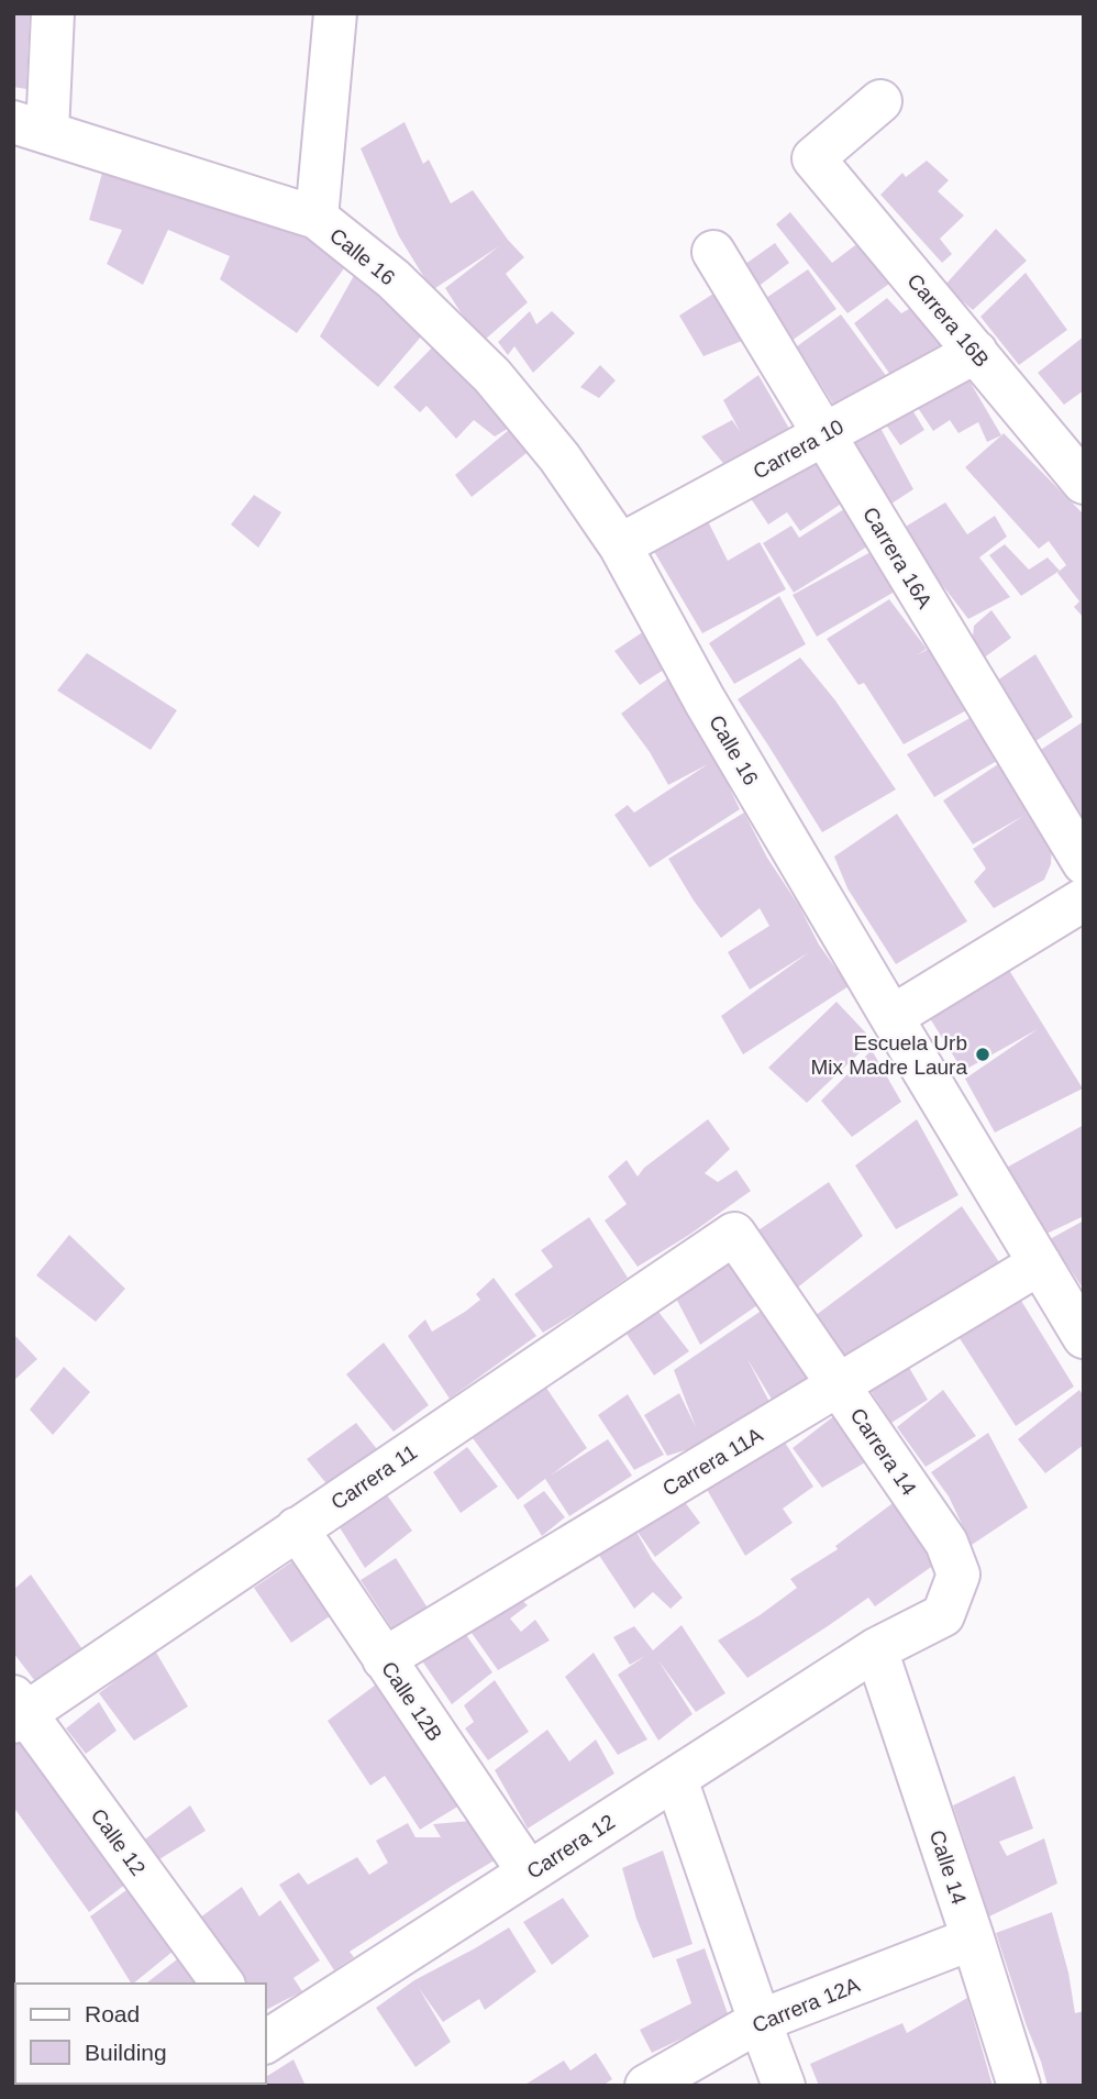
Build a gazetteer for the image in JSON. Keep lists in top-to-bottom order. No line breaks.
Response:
{"streets":{"street":["Calle 16","Carrera 16B","Carrera 10","Carrera 16A","Carrera 14","Carrera 11A","Carrera 11","Calle 12B","Calle 12","Carrera 12","Calle 14","Carrera 12A"]},"crossings":[["Calle 16","Carrera 10"],["Calle 16","Carrera 11A"],["Carrera 16B","Carrera 10"],["Carrera 10","Carrera 16A"],["Carrera 14","Carrera 11A"],["Carrera 14","Carrera 11"],["Carrera 14","Carrera 12"],["Carrera 14","Calle 14"],["Carrera 11A","Calle 12B"],["Carrera 11","Calle 12B"],["Carrera 11","Calle 12"],["Calle 12B","Carrera 12"],["Carrera 12","Calle 14"],["Calle 14","Carrera 12A"]],"places":["Escuela Urb Mix Madre Laura"],"legend":["Road","Building"]}
